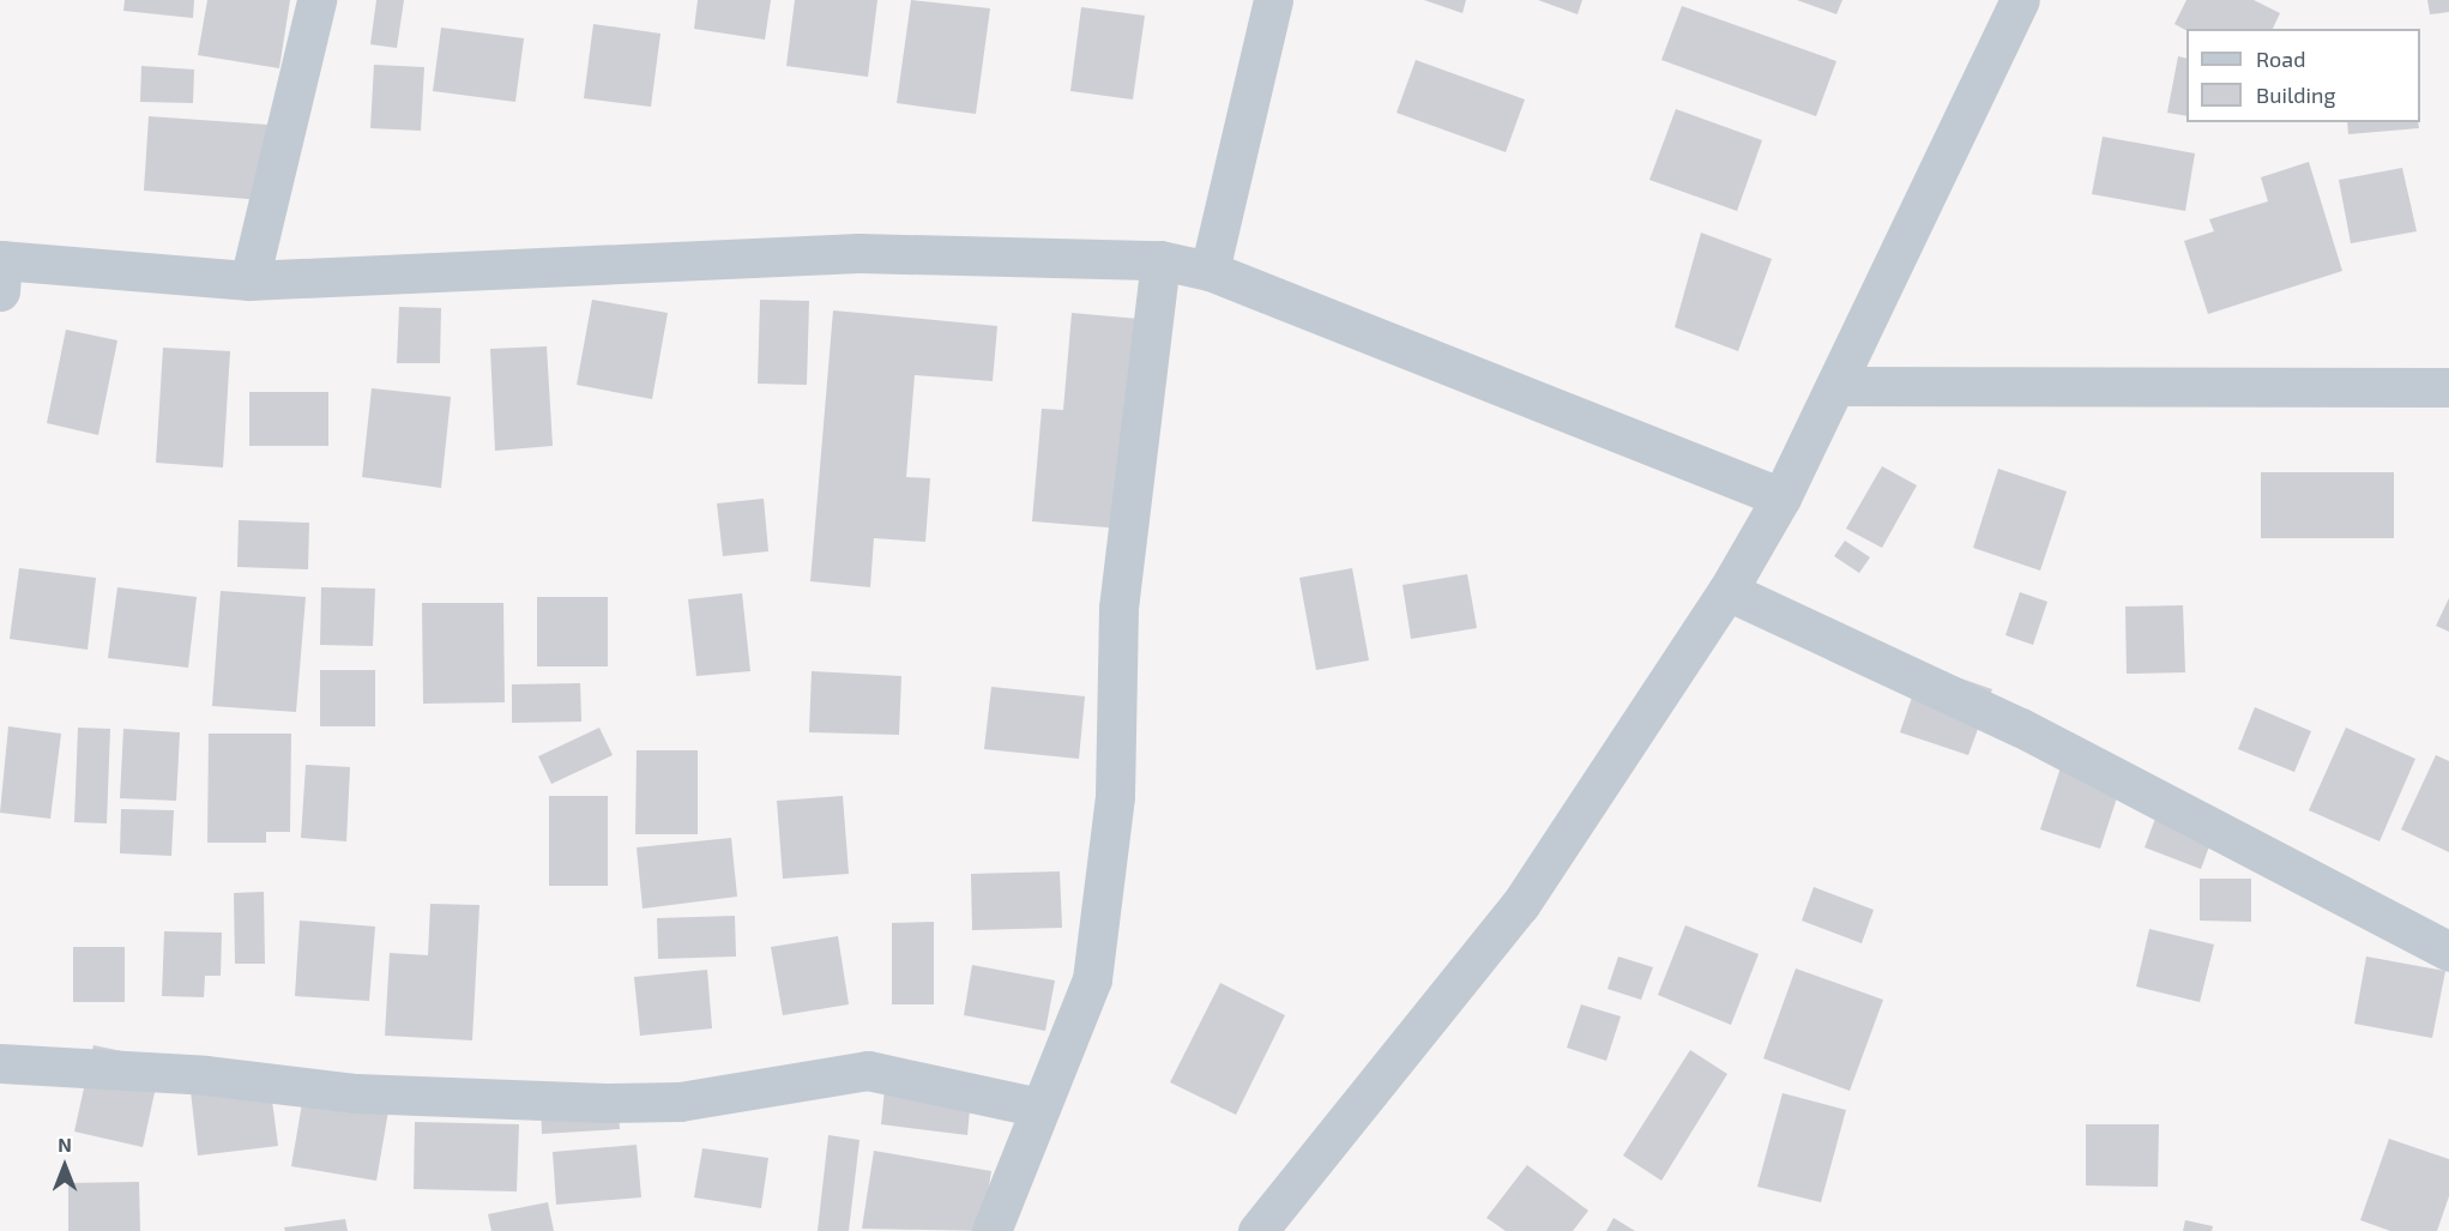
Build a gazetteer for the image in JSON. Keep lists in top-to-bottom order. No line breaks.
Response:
{"legend":["Road","Building"],"north":"top"}
